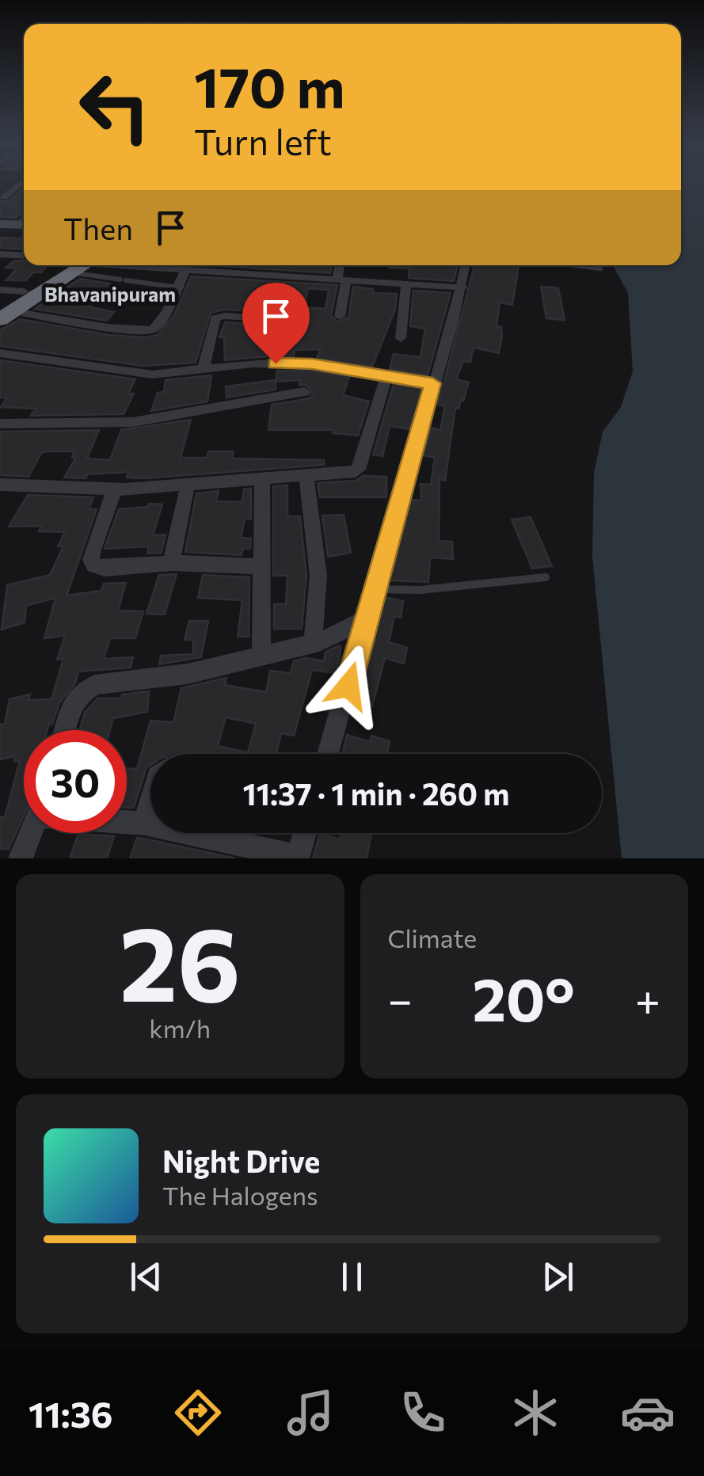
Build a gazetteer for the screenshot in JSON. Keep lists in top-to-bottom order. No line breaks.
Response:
{"districts":["Bhavanipuram"],"page":{"turn":["170 m","Turn left"],"then":"Then","limit":"30","trip":"11:37 · 1 min · 260 m","tile":[["26","km/h"],"Climate"],"heat":["−","20°","+"],"song":["Night Drive","The Halogens"],"tabs":"11:36"}}
